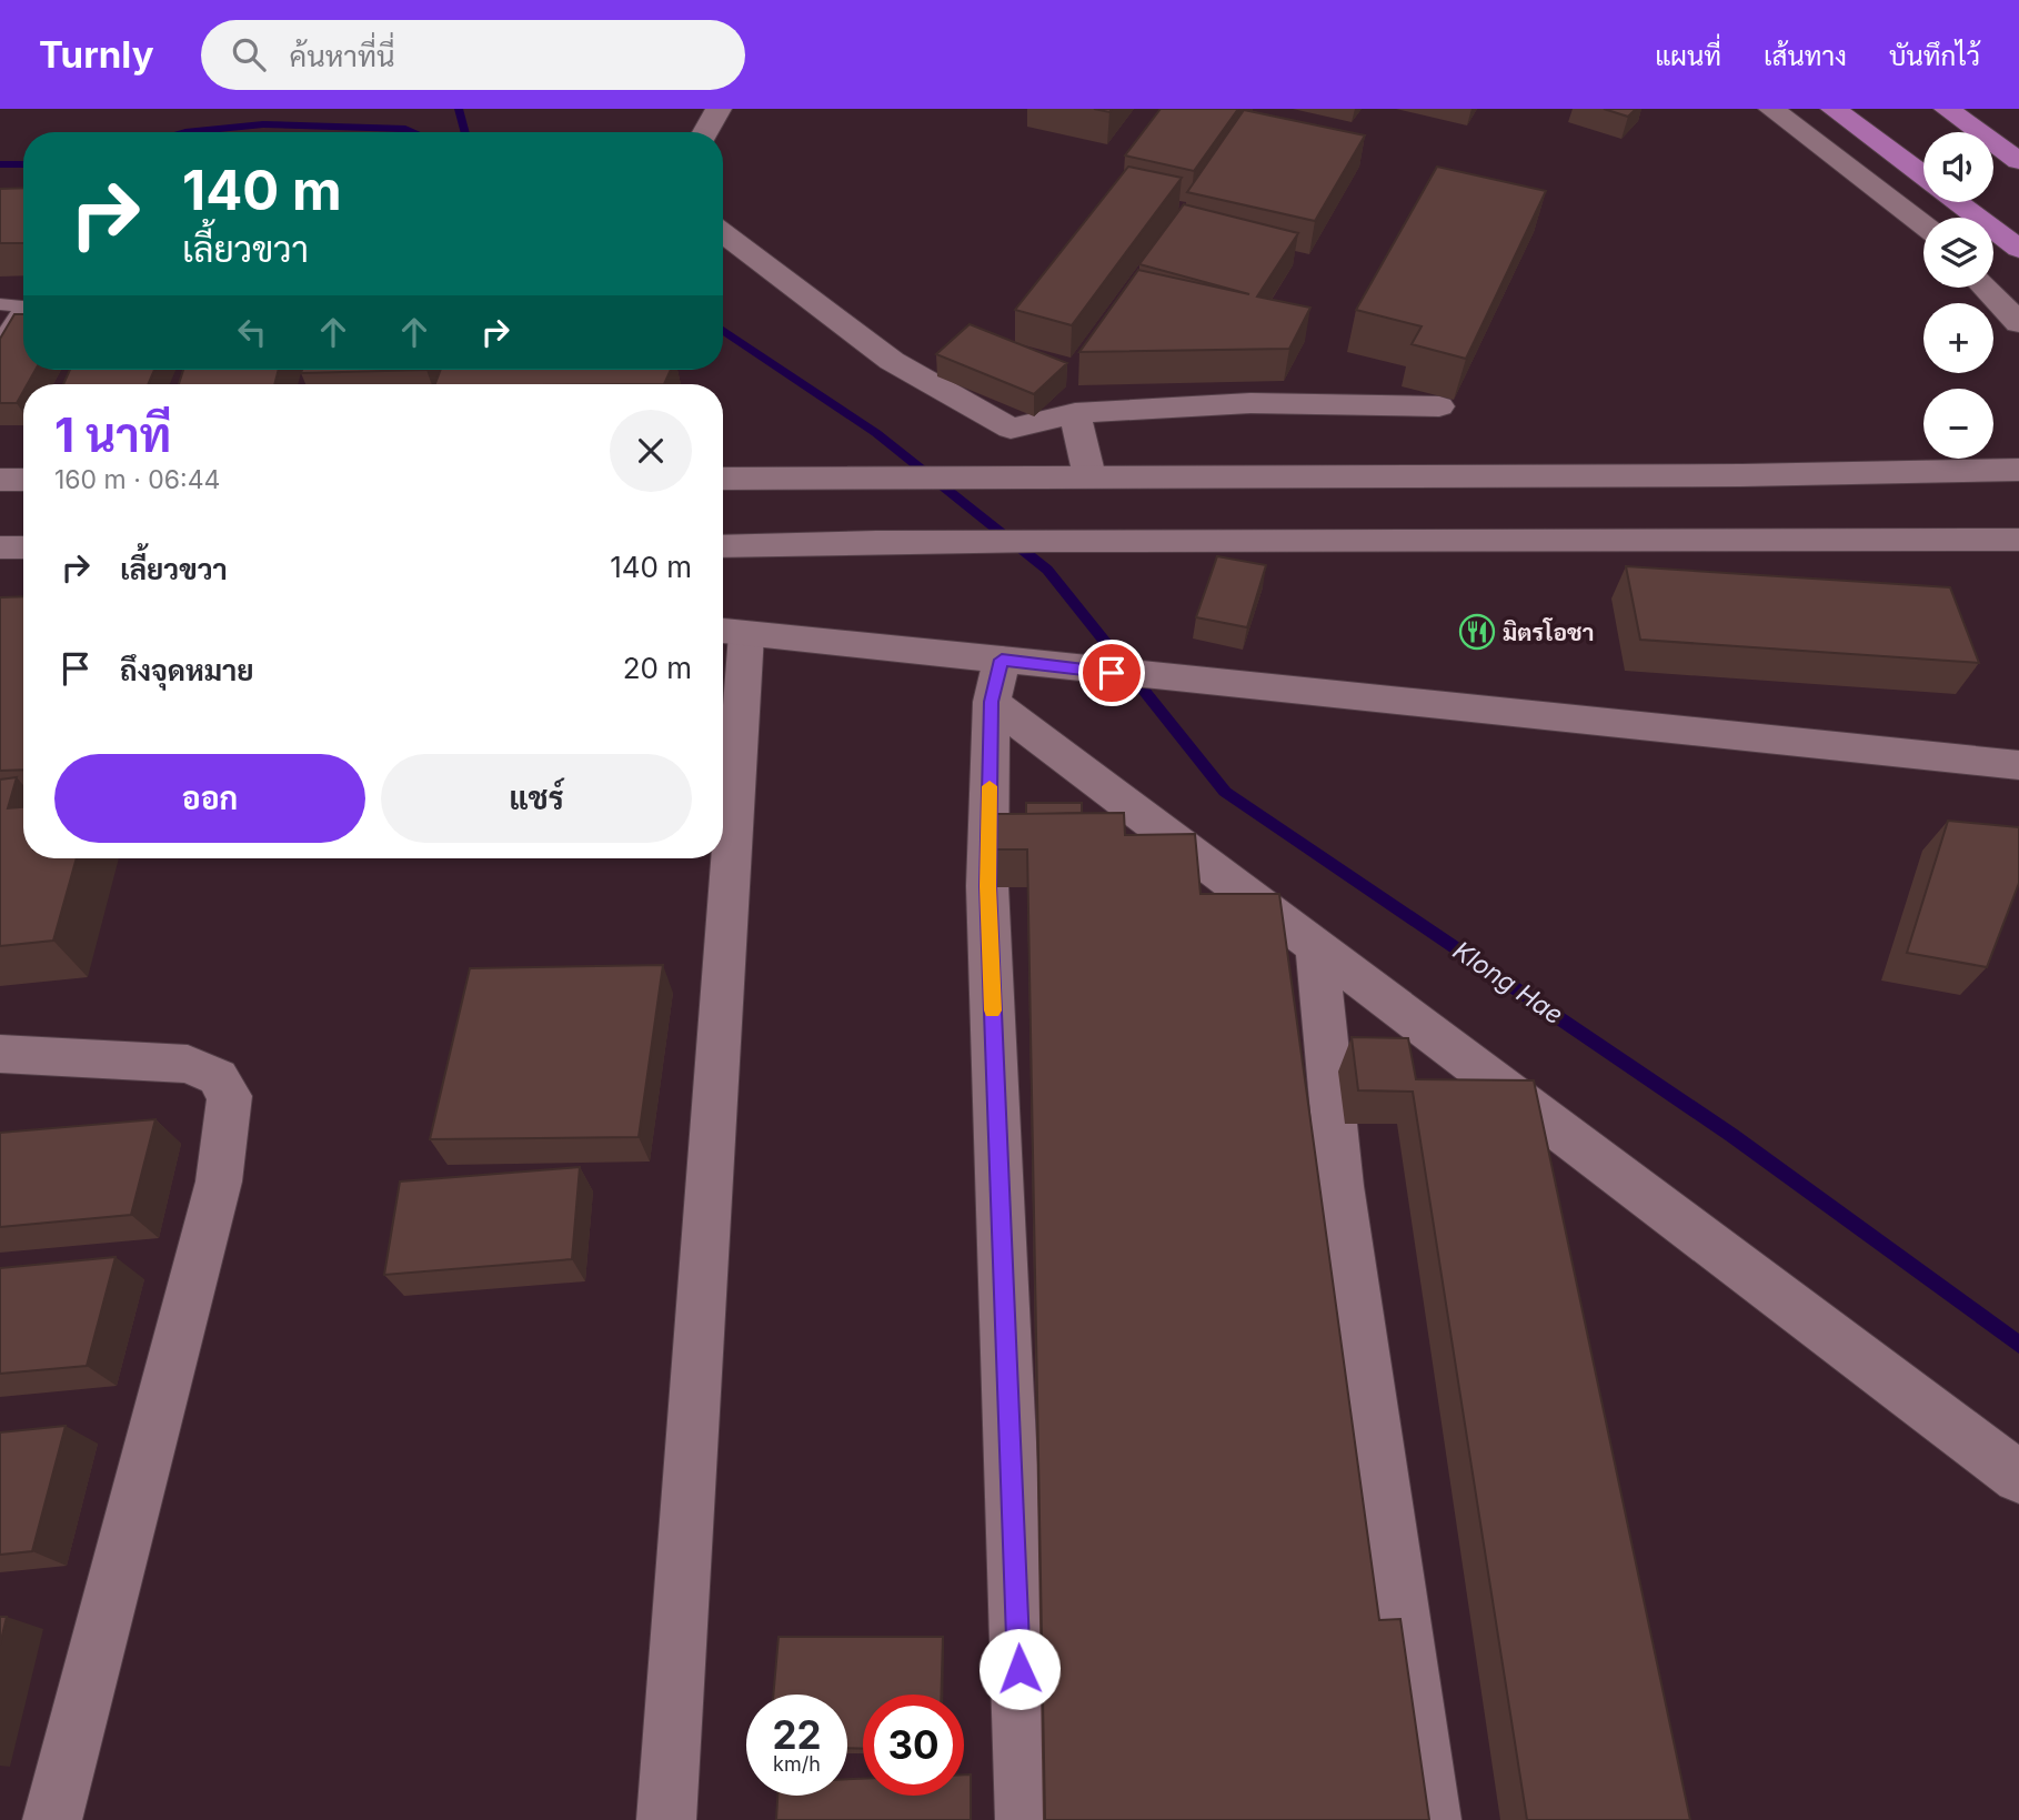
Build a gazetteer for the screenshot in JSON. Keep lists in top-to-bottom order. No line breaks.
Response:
{"water":["Klong Hae"],"places":{"restaurant":["มิตรโอชา"]},"page":{"header":"Turnly","search":"ค้นหาที่นี่","nav":["แผนที่","เส้นทาง","บันทึกไว้"],"map_buttons":["+","−"],"turn":["140 m","เลี้ยวขวา"],"heading":["1 นาที","160 m · 06:44"],"list":[{"name":"เลี้ยวขวา","value":"140 m"},{"name":"ถึงจุดหมาย","value":"20 m"}],"buttons":["ออก","แชร์"],"speed":"22 km/h","limit":"30"}}
